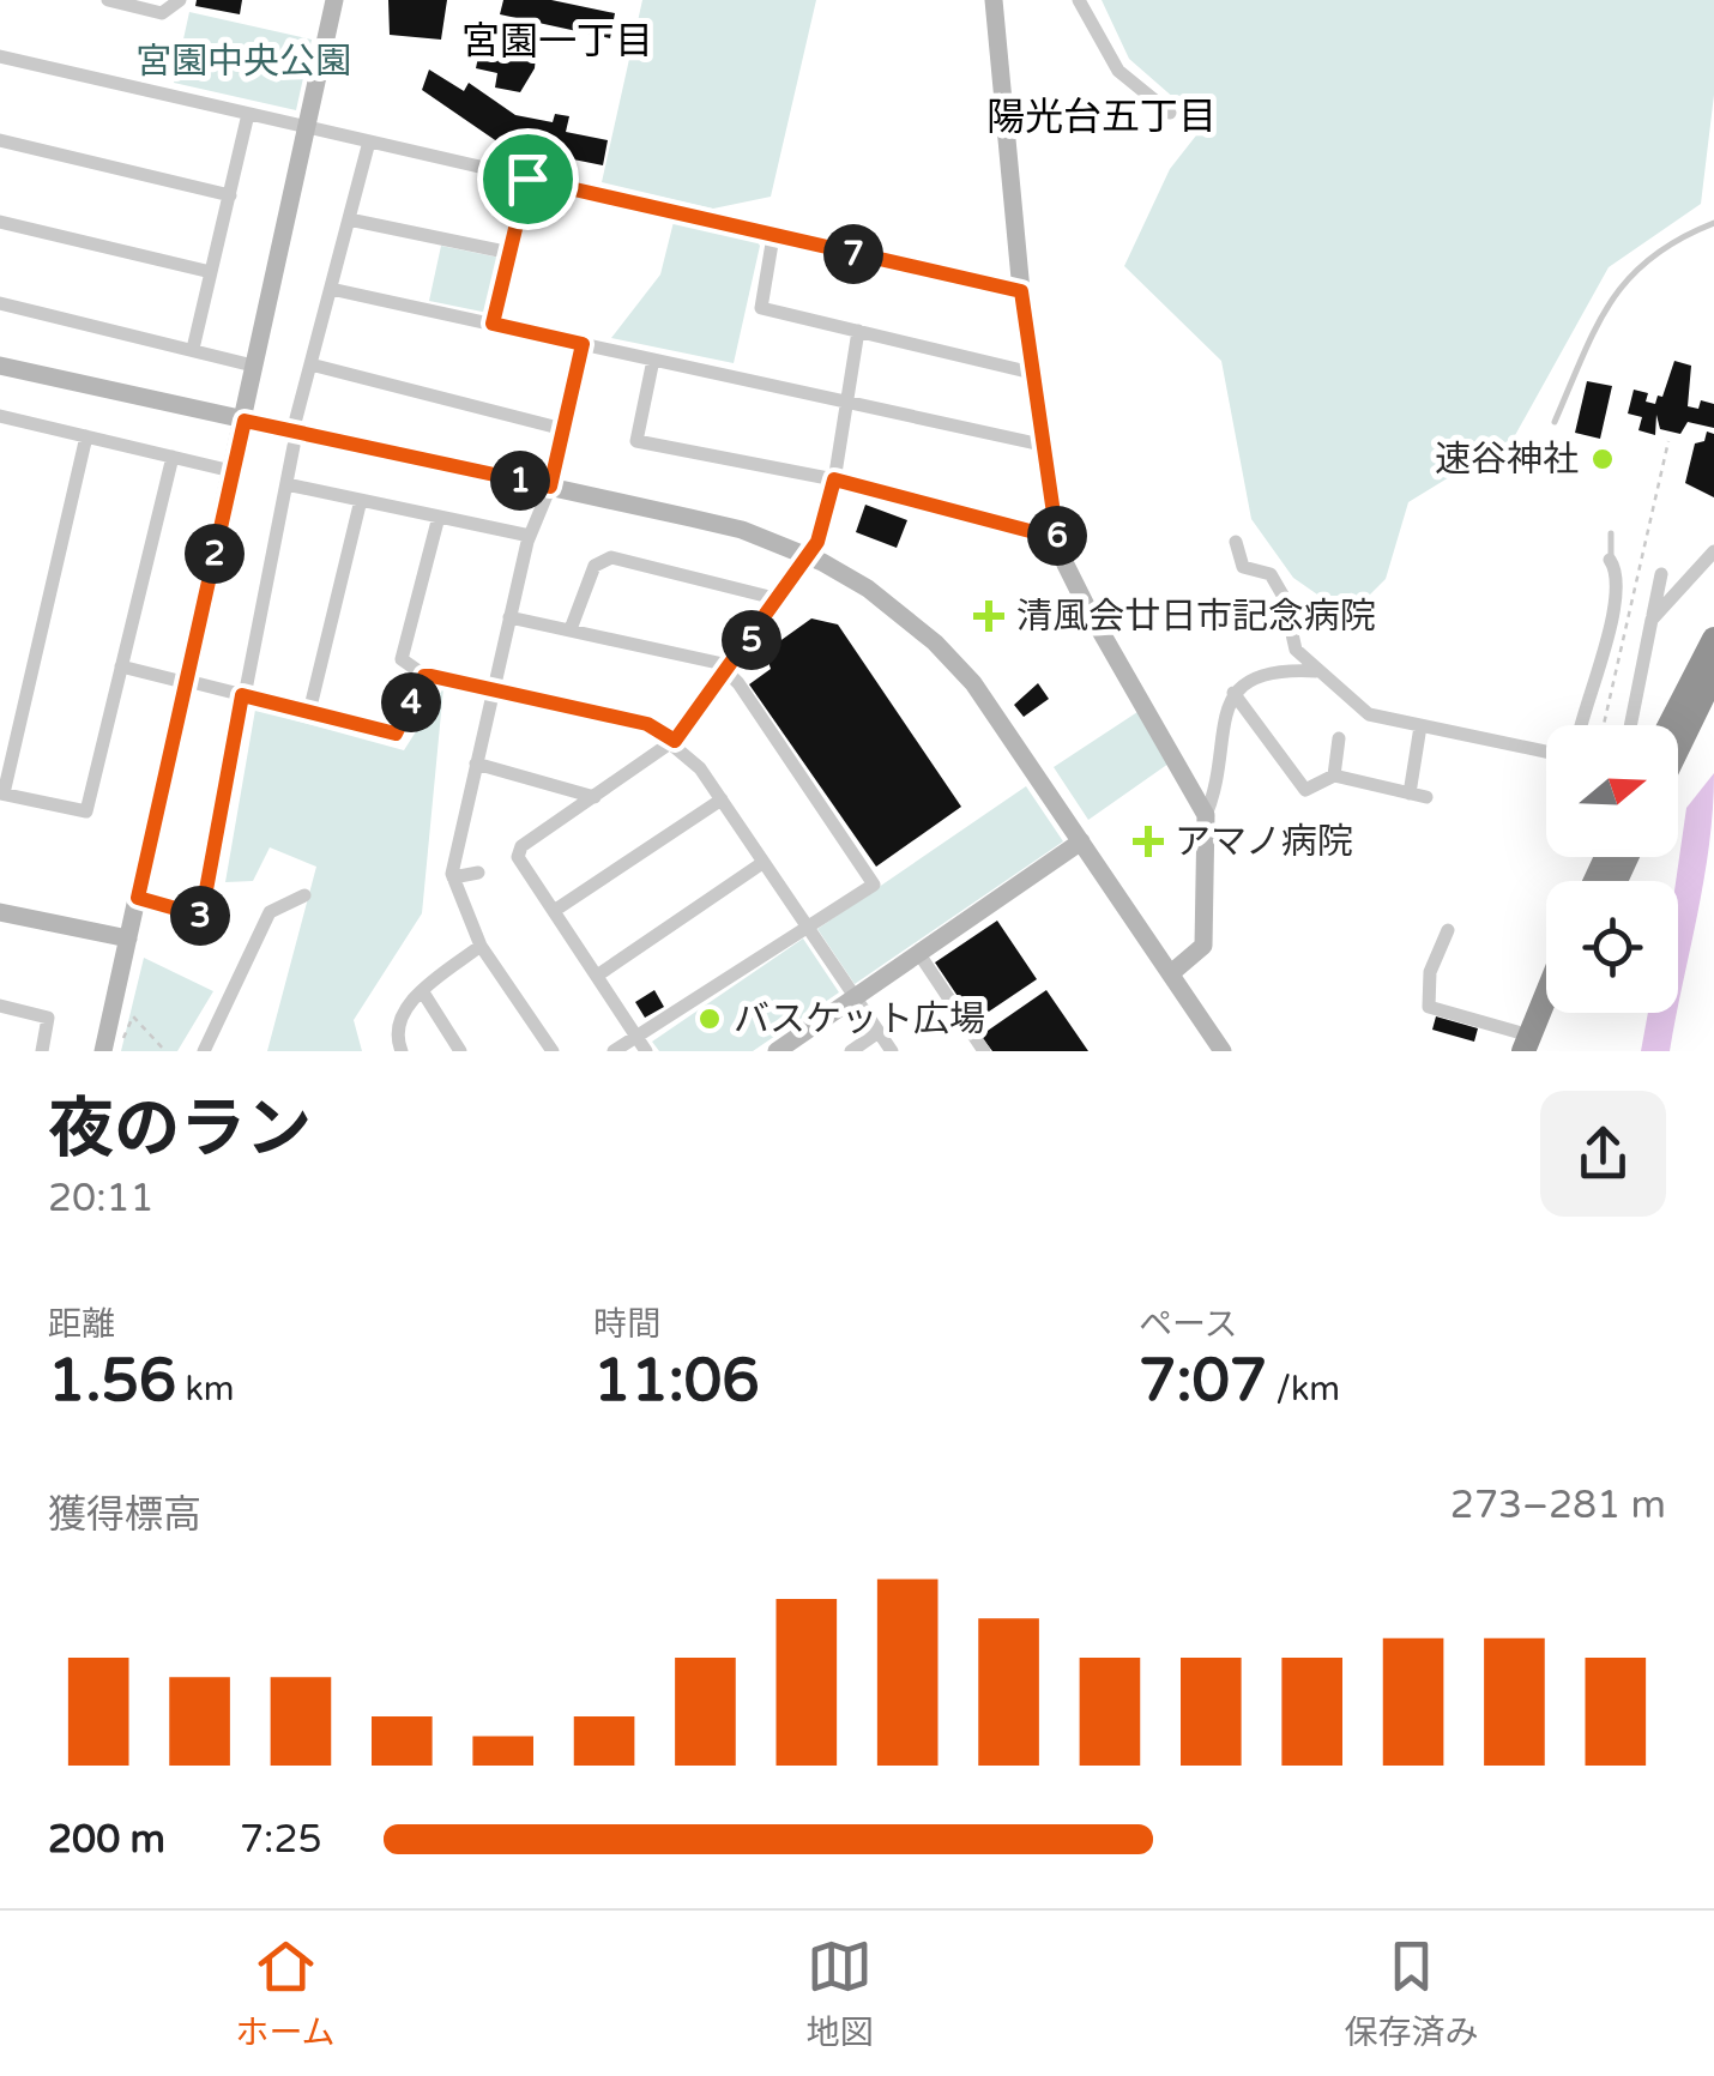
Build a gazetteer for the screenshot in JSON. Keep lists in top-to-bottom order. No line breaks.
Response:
{"districts":["宮園一丁目","陽光台五丁目"],"parks":["宮園中央公園"],"places":{"other":["速谷神社","バスケット広場"],"health":["清風会廿日市記念病院","アマノ病院"]},"north":"right","page":{"pins":["7","1","6","2","5","4","3"],"heading":["夜のラン","20:11"],"stats":[["距離","1.56 km"],["時間","11:06"],["ペース","7:07 /km"]],"chart":["獲得標高","273–281 m"],"list":[{"name":"200 m","note":"7:25"}],"tabs":["ホーム","地図","保存済み"]}}
